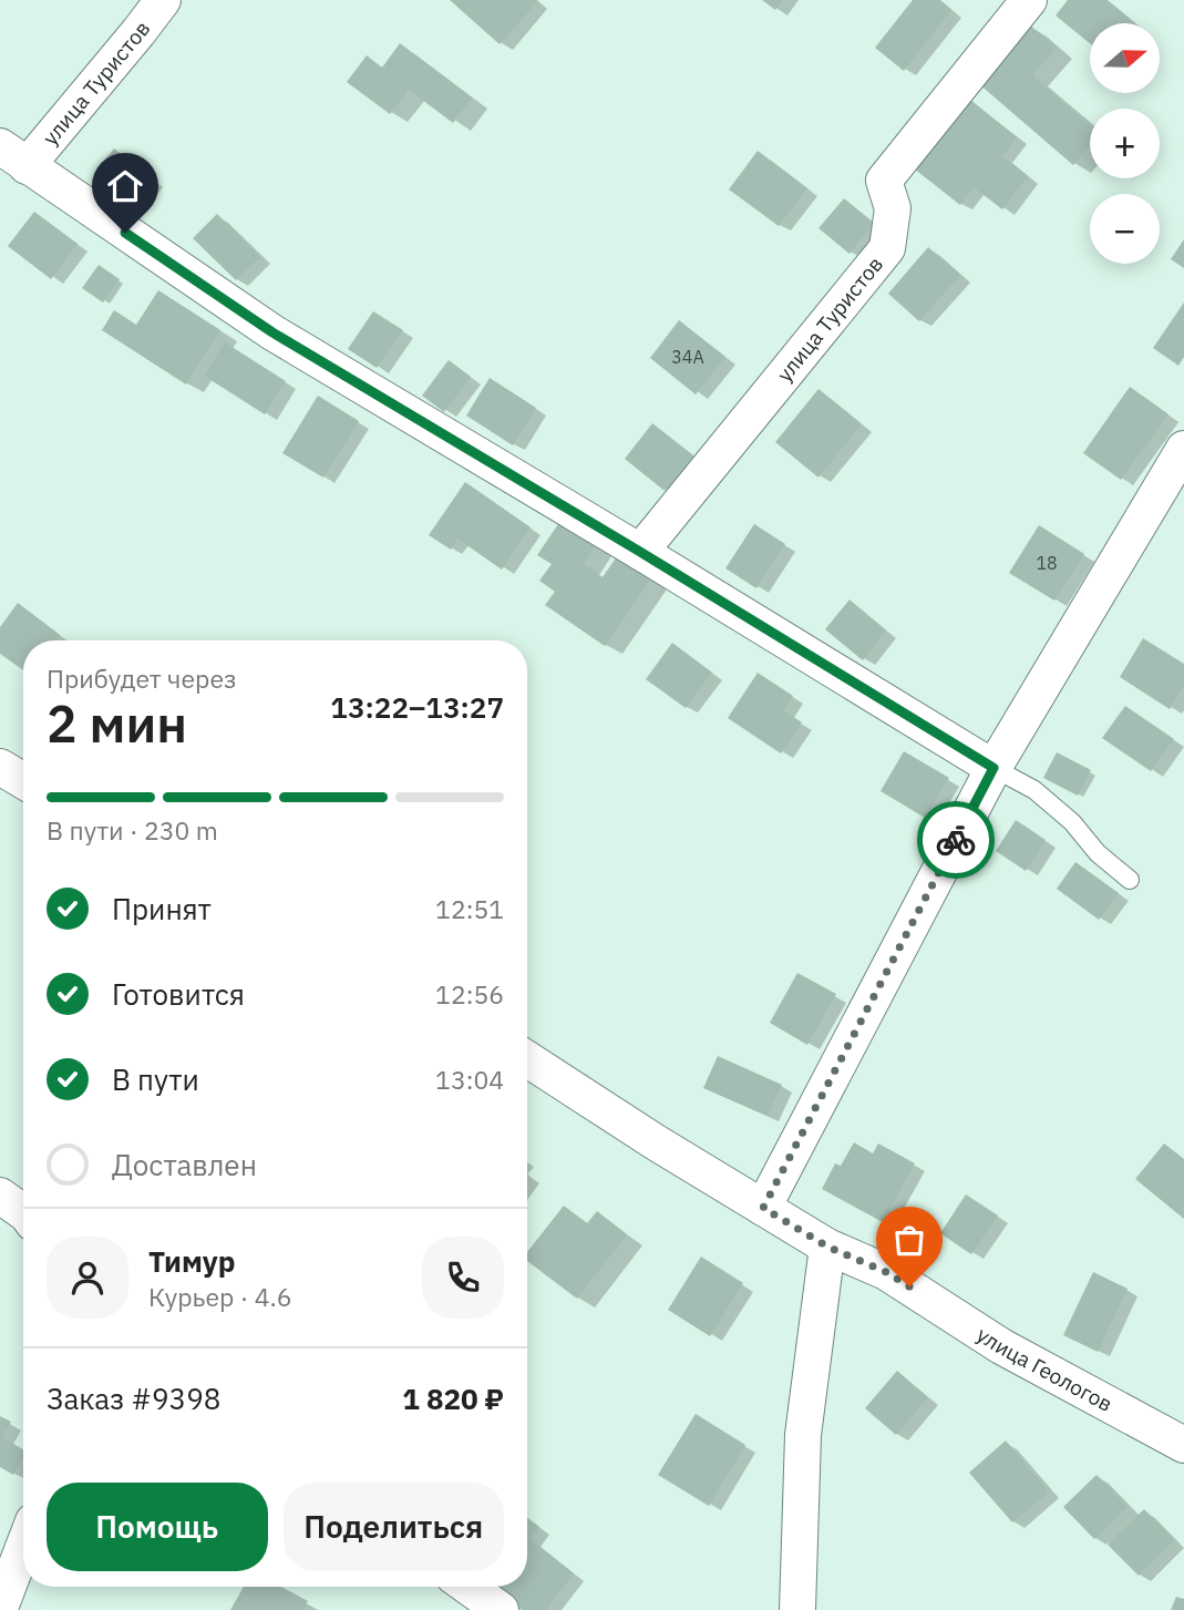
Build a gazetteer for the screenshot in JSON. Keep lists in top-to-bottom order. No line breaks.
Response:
{"streets":{"street":["улица Туристов","улица Геологов"]},"house_numbers":["34А","18"],"north":"right","page":{"map_buttons":["+","−"],"heading":["2 мин","Прибудет через","13:22–13:27"],"panel":["Тимур","Курьер · 4.6","Заказ #9398","1 820 ₽"],"bar":"В пути · 230 m","list":[["Принят","12:51"],["Готовится","12:56"],["В пути","13:04"],"Доставлен"],"buttons":["Помощь","Поделиться"]}}
